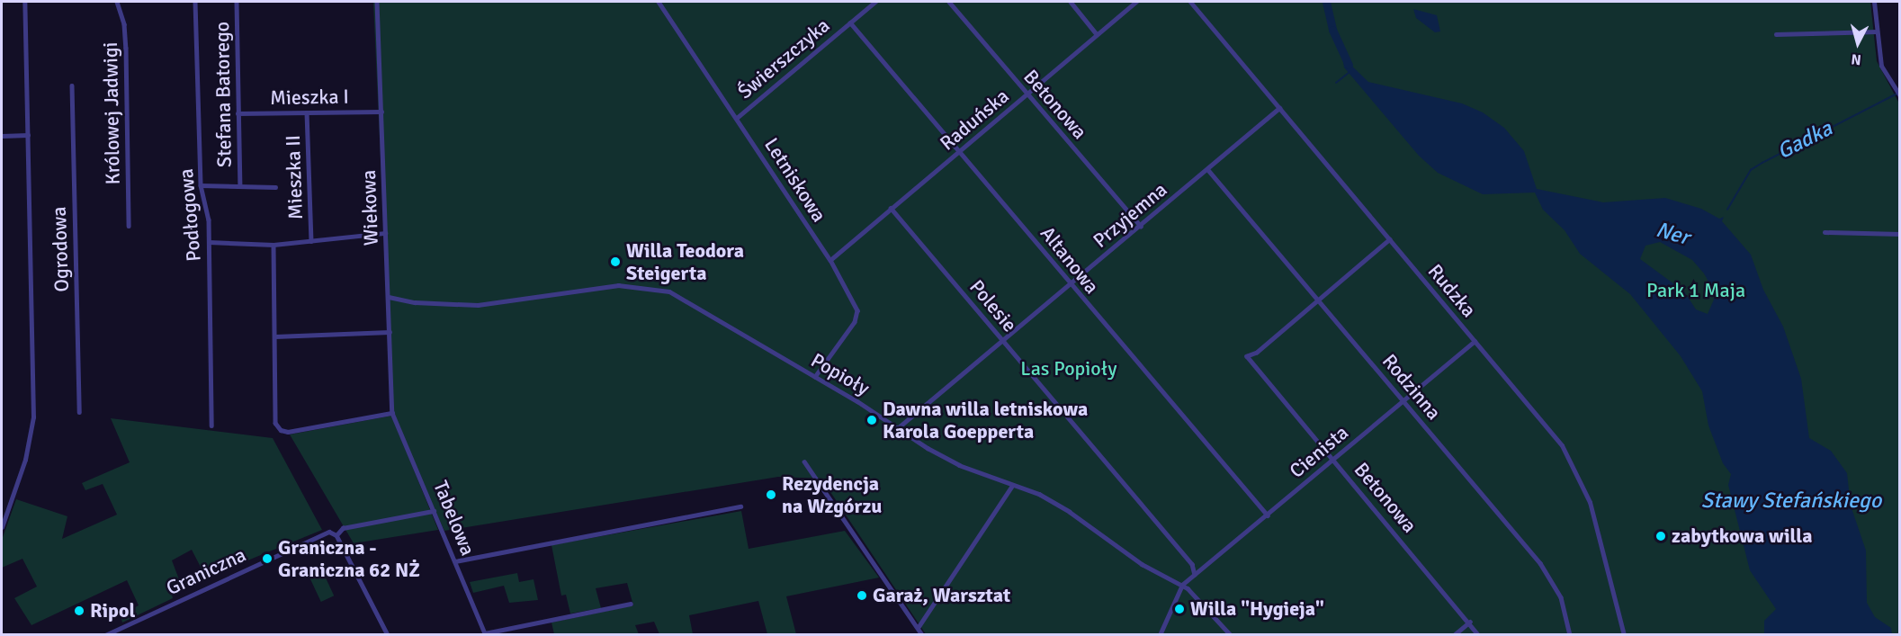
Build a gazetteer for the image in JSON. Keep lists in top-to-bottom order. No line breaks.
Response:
{"streets":{"street":["Świerszczyka","Stefana Batorego","Mieszka I","Betonowa","Królowej Jadwigi","Raduńska","Mieszka II","Letniskowa","Wiekowa","Podłogowa","Przyjemna","Ogrodowa","Altanowa","Rudzka","Polesie","Popioły","Rodzinna","Cienista","Tabelowa","Graniczna"]},"crossings":[["Świerszczyka","Letniskowa"],["Świerszczyka","Altanowa"],["Stefana Batorego","Mieszka I"],["Stefana Batorego","Podłogowa"],["Mieszka I","Mieszka II"],["Mieszka I","Wiekowa"],["Betonowa","Raduńska"],["Betonowa","Przyjemna"],["Betonowa","Rodzinna"],["Betonowa","Cienista"],["Raduńska","Letniskowa"],["Raduńska","Altanowa"],["Raduńska","Polesie"],["Letniskowa","Popioły"],["Wiekowa","Popioły"],["Wiekowa","Tabelowa"],["Przyjemna","Altanowa"],["Przyjemna","Rudzka"],["Przyjemna","Polesie"],["Przyjemna","Popioły"],["Przyjemna","Rodzinna"],["Altanowa","Cienista"],["Rudzka","Cienista"],["Polesie","Cienista"],["Popioły","Cienista"],["Rodzinna","Cienista"],["Tabelowa","Graniczna"]],"water":["Gadka","Ner","Stawy Stefańskiego"],"parks":["Park 1 Maja","Las Popioły"],"places":["Willa Teodora Steigerta","Dawna willa letniskowa Karola Goepperta","Rezydencja na Wzgórzu","zabytkowa willa","Graniczna - Graniczna 62 NŻ","Garaż, Warsztat","Willa \"Hygieja\"","Ripol"],"north":"bottom"}
